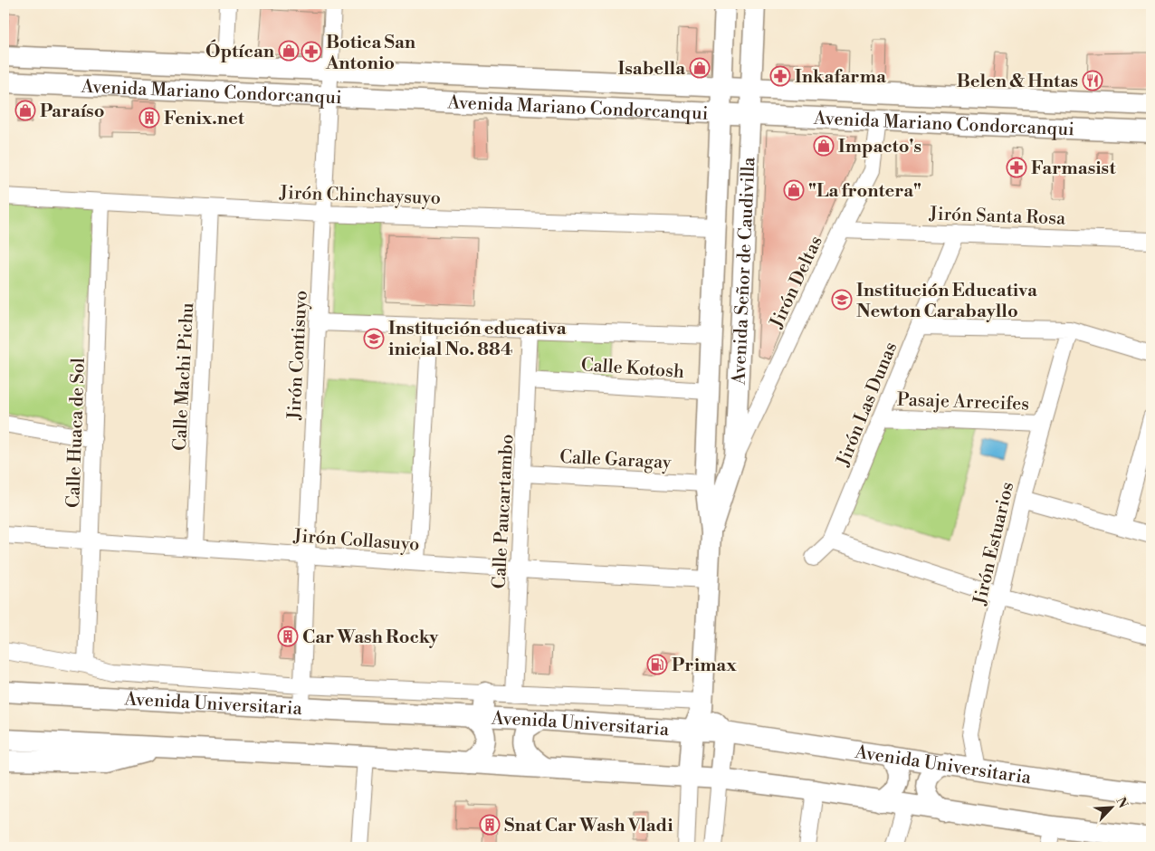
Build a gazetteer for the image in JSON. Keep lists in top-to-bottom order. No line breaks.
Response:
{"streets":{"main road":["Avenida Mariano Condorcanqui","Avenida Señor de Caudivilla","Avenida Universitaria"],"street":["Jirón Chinchaysuyo","Jirón Santa Rosa","Jirón Deltas","Jirón Contisuyo","Calle Kotosh","Calle Machi Pichu","Pasaje Arrecifes","Jirón Las Dunas","Calle Huaca de Sol","Calle Garagay","Calle Paucartambo","Jirón Collasuyo","Jirón Estuarios"]},"crossings":[["Avenida Mariano Condorcanqui","Avenida Señor de Caudivilla"],["Avenida Mariano Condorcanqui","Jirón Deltas"],["Avenida Mariano Condorcanqui","Jirón Contisuyo"],["Jirón Chinchaysuyo","Avenida Señor de Caudivilla"],["Jirón Chinchaysuyo","Jirón Contisuyo"],["Jirón Chinchaysuyo","Calle Machi Pichu"],["Jirón Chinchaysuyo","Calle Huaca de Sol"],["Jirón Santa Rosa","Jirón Deltas"],["Jirón Santa Rosa","Jirón Las Dunas"],["Avenida Señor de Caudivilla","Jirón Deltas"],["Avenida Señor de Caudivilla","Calle Kotosh"],["Avenida Señor de Caudivilla","Calle Garagay"],["Avenida Señor de Caudivilla","Jirón Collasuyo"],["Avenida Señor de Caudivilla","Avenida Universitaria"],["Jirón Contisuyo","Jirón Collasuyo"],["Jirón Contisuyo","Avenida Universitaria"],["Calle Kotosh","Calle Paucartambo"],["Calle Machi Pichu","Jirón Collasuyo"],["Pasaje Arrecifes","Jirón Las Dunas"],["Pasaje Arrecifes","Jirón Estuarios"],["Calle Huaca de Sol","Jirón Collasuyo"],["Calle Huaca de Sol","Avenida Universitaria"],["Calle Garagay","Calle Paucartambo"],["Calle Paucartambo","Jirón Collasuyo"],["Calle Paucartambo","Avenida Universitaria"],["Jirón Estuarios","Avenida Universitaria"]],"places":{"shop":["Óptícan","Isabella","Paraíso","Impacto's","\"La frontera\""],"pharmacy":["Botica San Antonio","Inkafarma","Farmasist"],"restaurant":["Belen & Hntas"],"building":["Fenix.net","Car Wash Rocky","Snat Car Wash Vladi"],"school or university":["Institución Educativa Newton Carabayllo","Institución educativa inicial No. 884"],"fuel station":["Primax"]},"north":"top right"}
